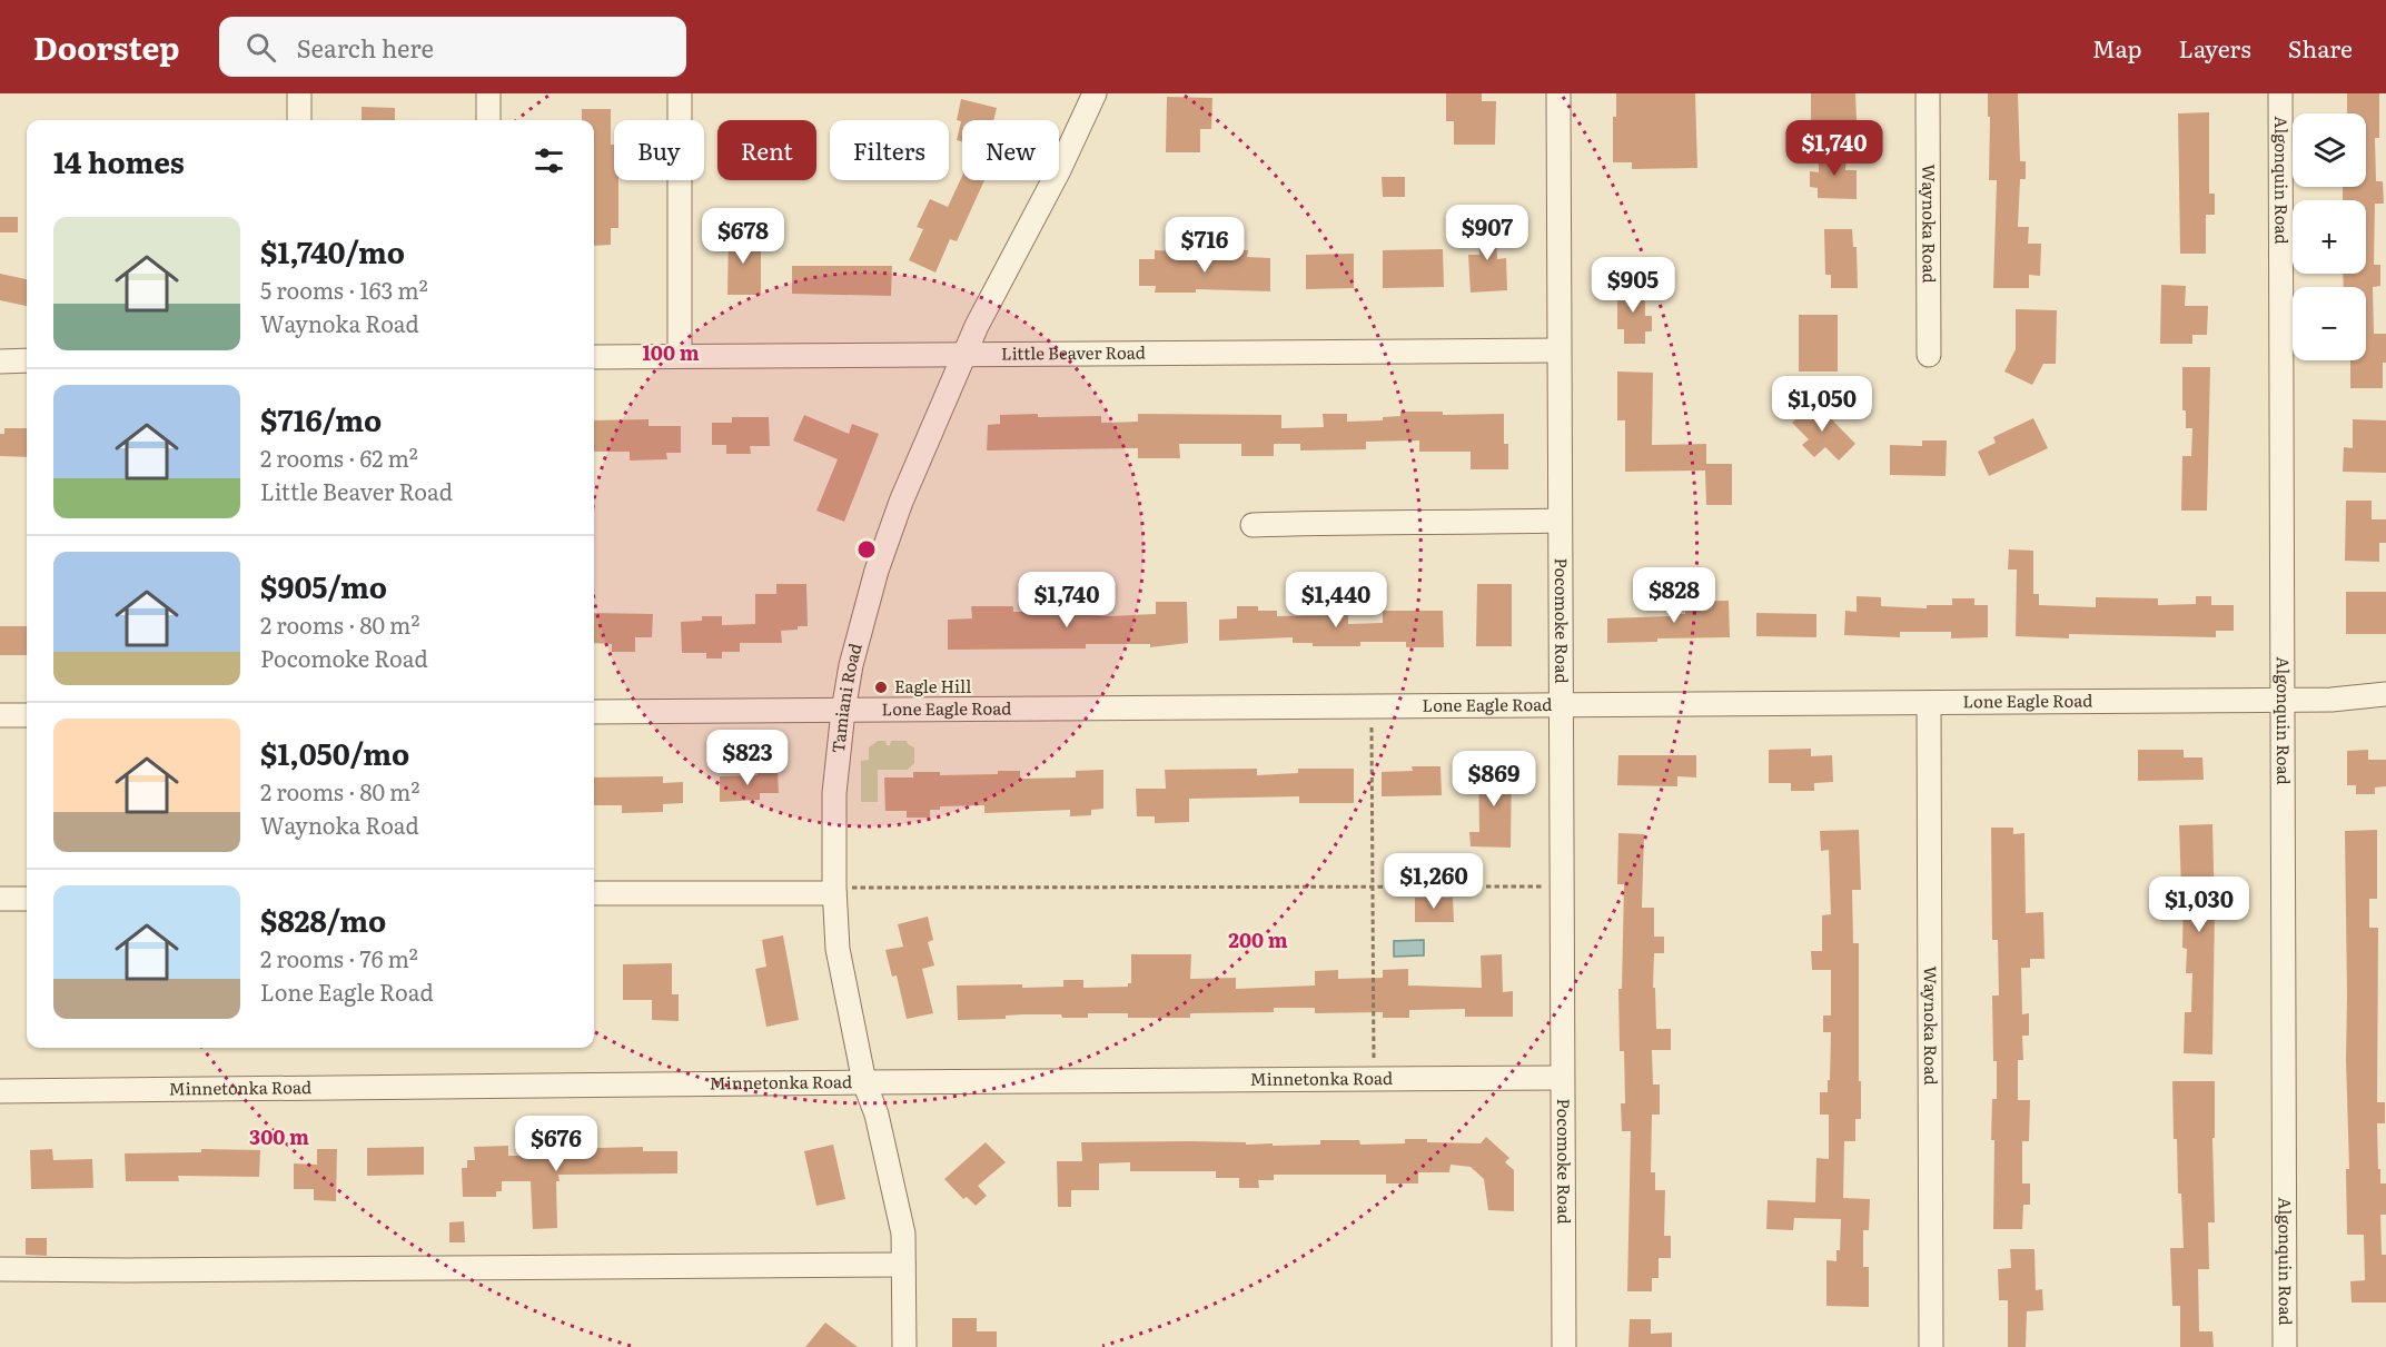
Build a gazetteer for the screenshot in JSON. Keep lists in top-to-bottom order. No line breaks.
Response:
{"streets":{"street":["Algonquin Road","Waynoka Road","Little Beaver Road","Pocomoke Road","Tamiani Road","Lone Eagle Road","Minnetonka Road"]},"crossings":[["Algonquin Road","Lone Eagle Road"],["Waynoka Road","Lone Eagle Road"],["Little Beaver Road","Pocomoke Road"],["Little Beaver Road","Tamiani Road"],["Pocomoke Road","Lone Eagle Road"],["Pocomoke Road","Minnetonka Road"],["Tamiani Road","Lone Eagle Road"],["Tamiani Road","Minnetonka Road"]],"places":["Eagle Hill"],"page":{"header":"Doorstep","search":"Search here","nav":["Map","Layers","Share"],"map_buttons":["+","−"],"price":["$1,740","$907","$678","$716","$905","$1,050","$828","$1,740","$1,440","$823","$869","$1,260","$1,030","$676"],"chip":["Buy","Rent","Filters","New"],"heading":"14 homes","list":[{"name":"$1,740/mo","note":"5 rooms · 163 m² · Waynoka Road"},{"name":"$716/mo","note":"2 rooms · 62 m² · Little Beaver Road"},{"name":"$905/mo","note":"2 rooms · 80 m² · Pocomoke Road"},{"name":"$1,050/mo","note":"2 rooms · 80 m² · Waynoka Road"},{"name":"$828/mo","note":"2 rooms · 76 m² · Lone Eagle Road"}]},"rings":["100 m","200 m","300 m"]}
